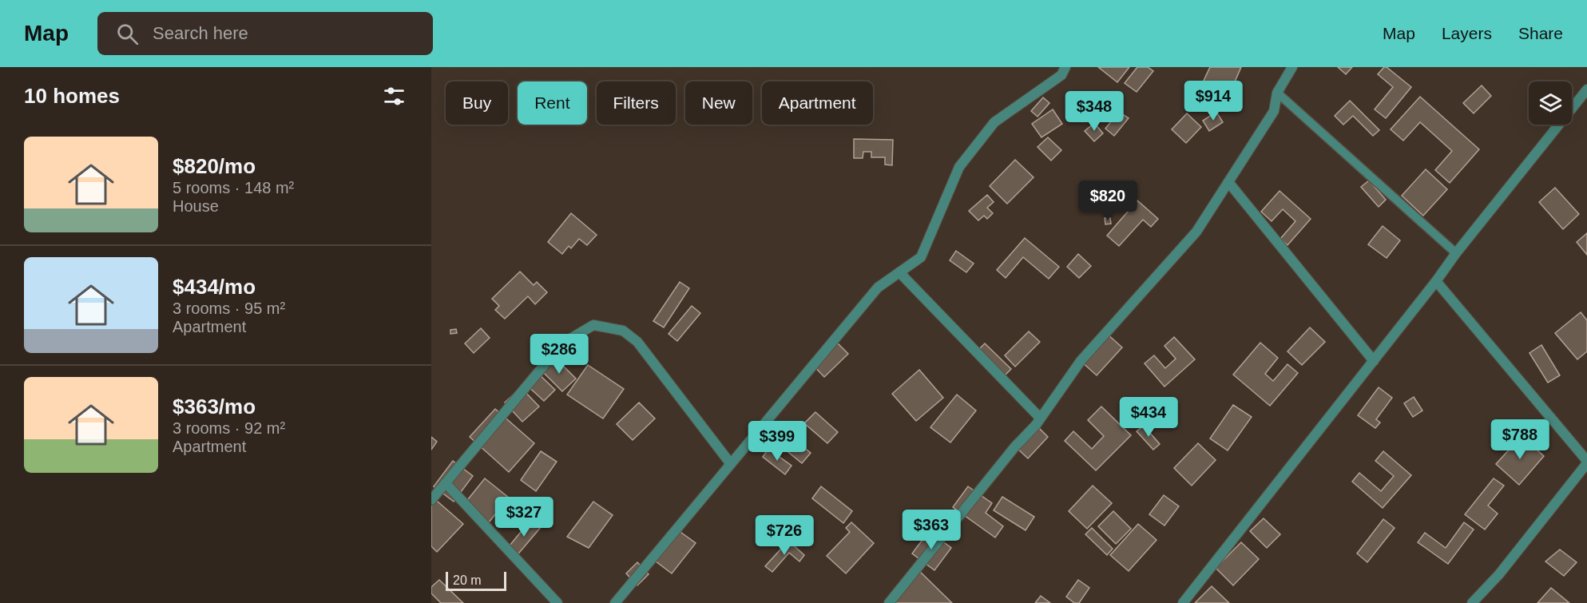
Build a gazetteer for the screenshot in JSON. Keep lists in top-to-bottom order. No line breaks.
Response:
{"scale_bar":"20 m","page":{"header":"Map","search":"Search here","nav":["Map","Layers","Share"],"heading":"10 homes","price":["$914","$348","$820","$286","$434","$788","$399","$327","$363","$726"],"chip":["Buy","Rent","Filters","New","Apartment"],"list":[{"name":"$820/mo","note":"5 rooms · 148 m² · House"},{"name":"$434/mo","note":"3 rooms · 95 m² · Apartment"},{"name":"$363/mo","note":"3 rooms · 92 m² · Apartment"}],"scale":"20 m"}}
